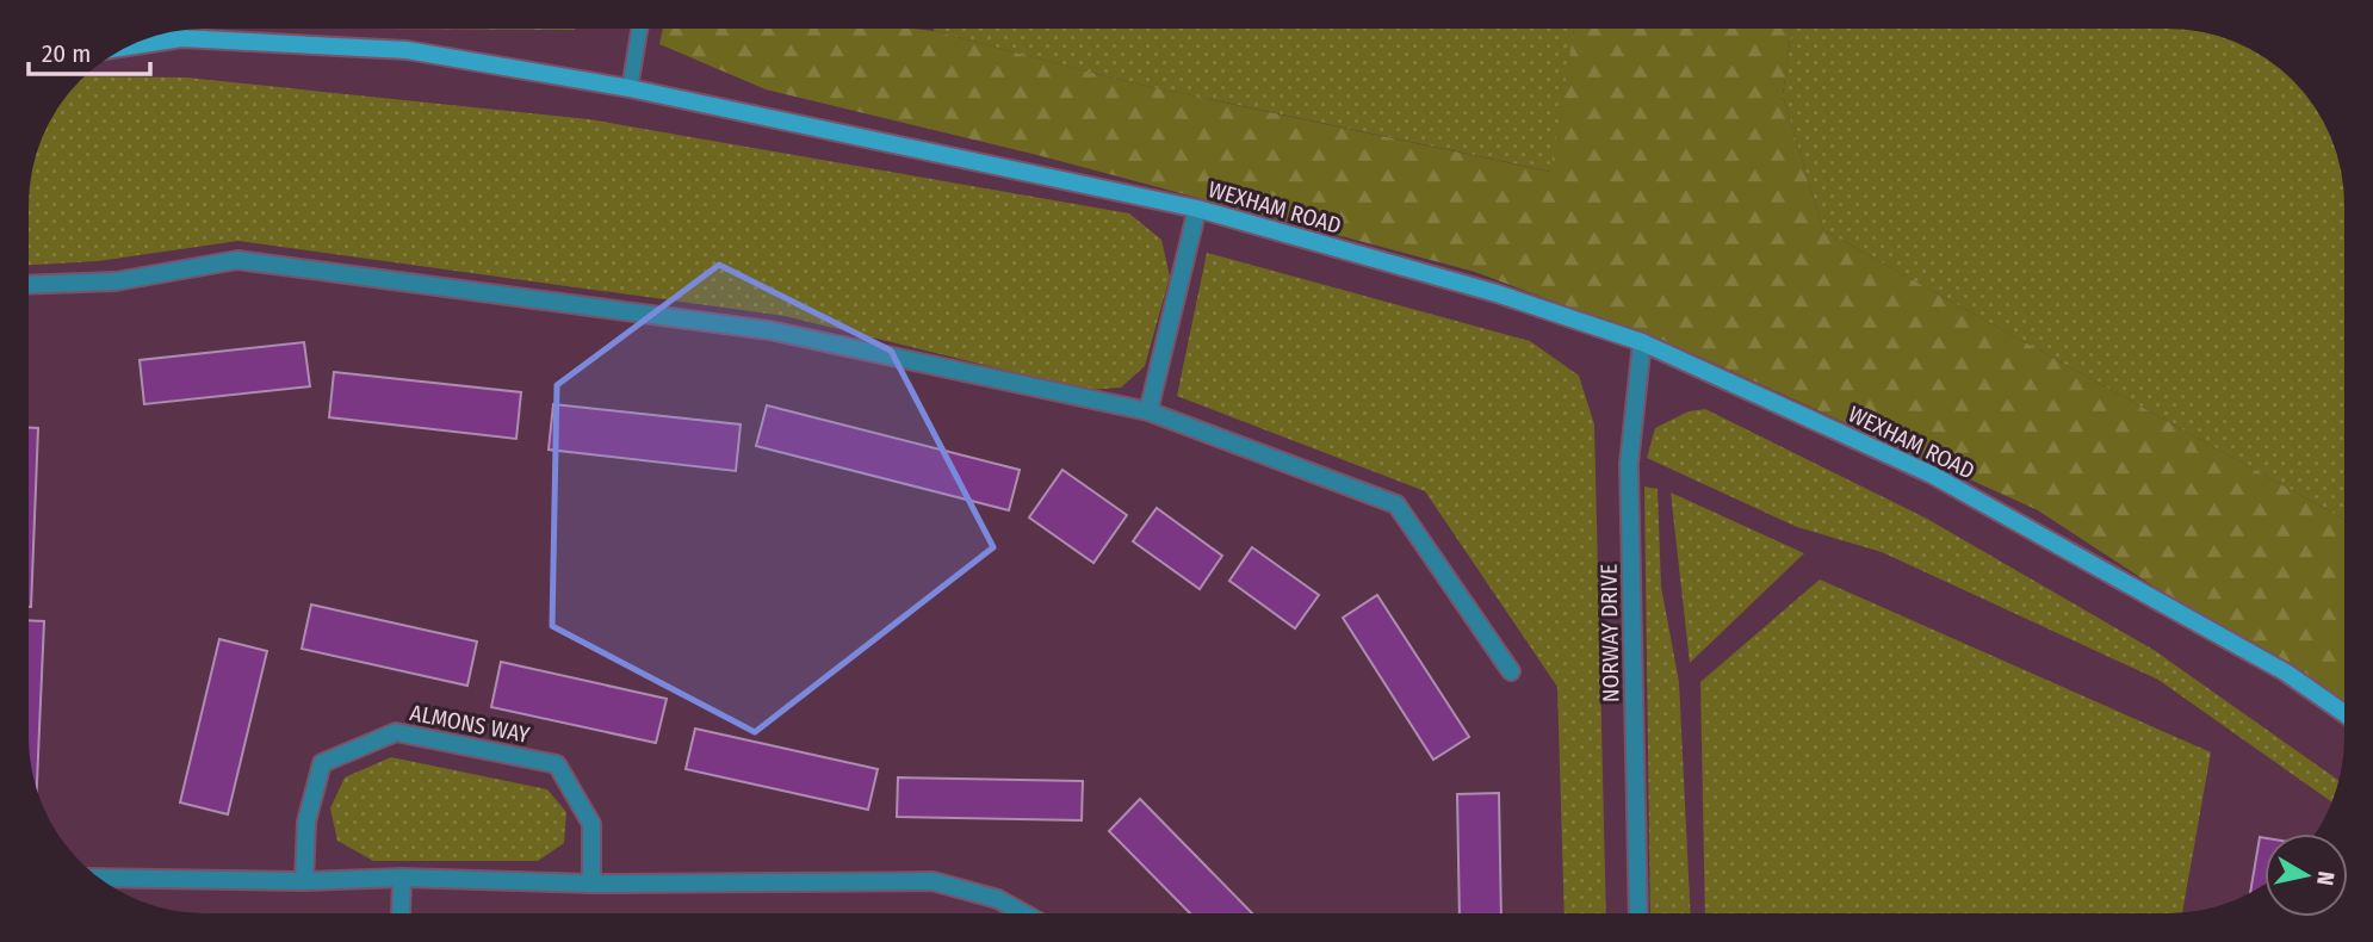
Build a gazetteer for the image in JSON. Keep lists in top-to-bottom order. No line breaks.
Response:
{"streets":{"street":["WEXHAM ROAD","NORWAY DRIVE","ALMONS WAY"]},"crossings":[["WEXHAM ROAD","NORWAY DRIVE"]],"scale_bar":"20 m","north":"right"}
